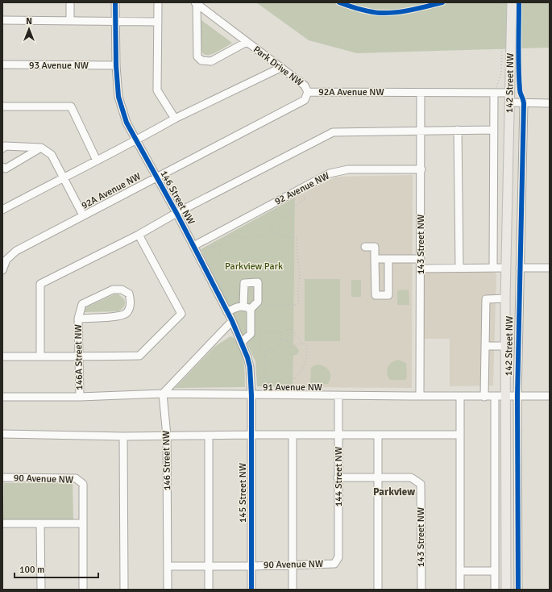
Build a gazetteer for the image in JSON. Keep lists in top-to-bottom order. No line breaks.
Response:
{"streets":{"main road":["142 Street NW"],"street":["93 Avenue NW","Park Drive NW","92A Avenue NW","92 Avenue NW","146 Street NW","143 Street NW","146A Street NW","91 Avenue NW","144 Street NW","90 Avenue NW","145 Street NW"]},"crossings":[["93 Avenue NW","146 Street NW"],["Park Drive NW","92A Avenue NW"],["142 Street NW","92A Avenue NW"],["142 Street NW","91 Avenue NW"],["92A Avenue NW","146 Street NW"],["92A Avenue NW","143 Street NW"],["92 Avenue NW","146 Street NW"],["92 Avenue NW","143 Street NW"],["146 Street NW","91 Avenue NW"],["146 Street NW","90 Avenue NW"],["146 Street NW","145 Street NW"],["143 Street NW","91 Avenue NW"],["146A Street NW","91 Avenue NW"],["91 Avenue NW","144 Street NW"],["91 Avenue NW","145 Street NW"],["144 Street NW","90 Avenue NW"],["90 Avenue NW","145 Street NW"]],"districts":["Parkview"],"parks":["Parkview Park"],"scale_bar":"100 m","north":"top"}
